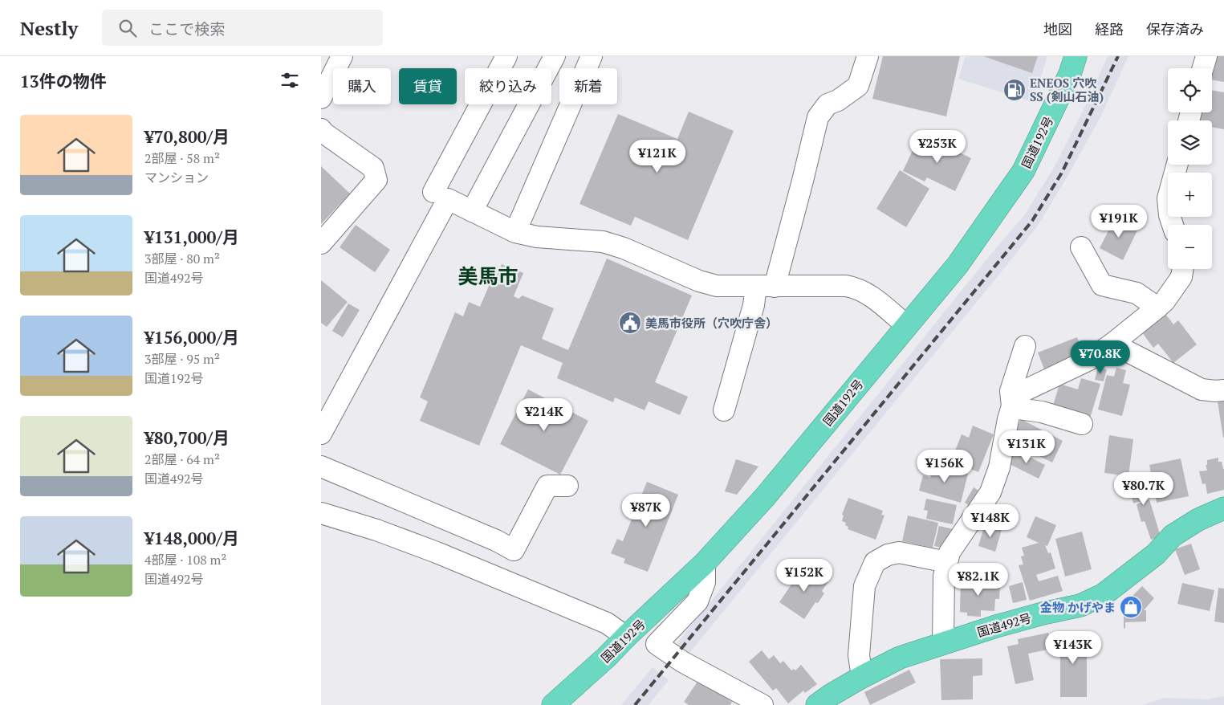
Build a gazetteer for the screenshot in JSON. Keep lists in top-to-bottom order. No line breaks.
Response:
{"streets":{"highway":["国道192号","国道492号"]},"districts":["美馬市"],"places":{"fuel station":["ENEOS 穴吹 SS (剣山石油)"],"public building":["美馬市役所（穴吹庁舎）"],"shop":["金物 かげやま"]},"page":{"header":"Nestly","search":"ここで検索","nav":["地図","経路","保存済み"],"heading":"13件の物件","map_buttons":["+","−"],"chip":["購入","賃貸","絞り込み","新着"],"list":[{"name":"¥70,800/月","note":"2部屋 · 58 m² · マンション"},{"name":"¥131,000/月","note":"3部屋 · 80 m² · 国道492号"},{"name":"¥156,000/月","note":"3部屋 · 95 m² · 国道192号"},{"name":"¥80,700/月","note":"2部屋 · 64 m² · 国道492号"},{"name":"¥148,000/月","note":"4部屋 · 108 m² · 国道492号"}],"price":["¥253K","¥121K","¥191K","¥70.8K","¥214K","¥131K","¥156K","¥80.7K","¥87K","¥148K","¥152K","¥82.1K","¥143K"]}}
